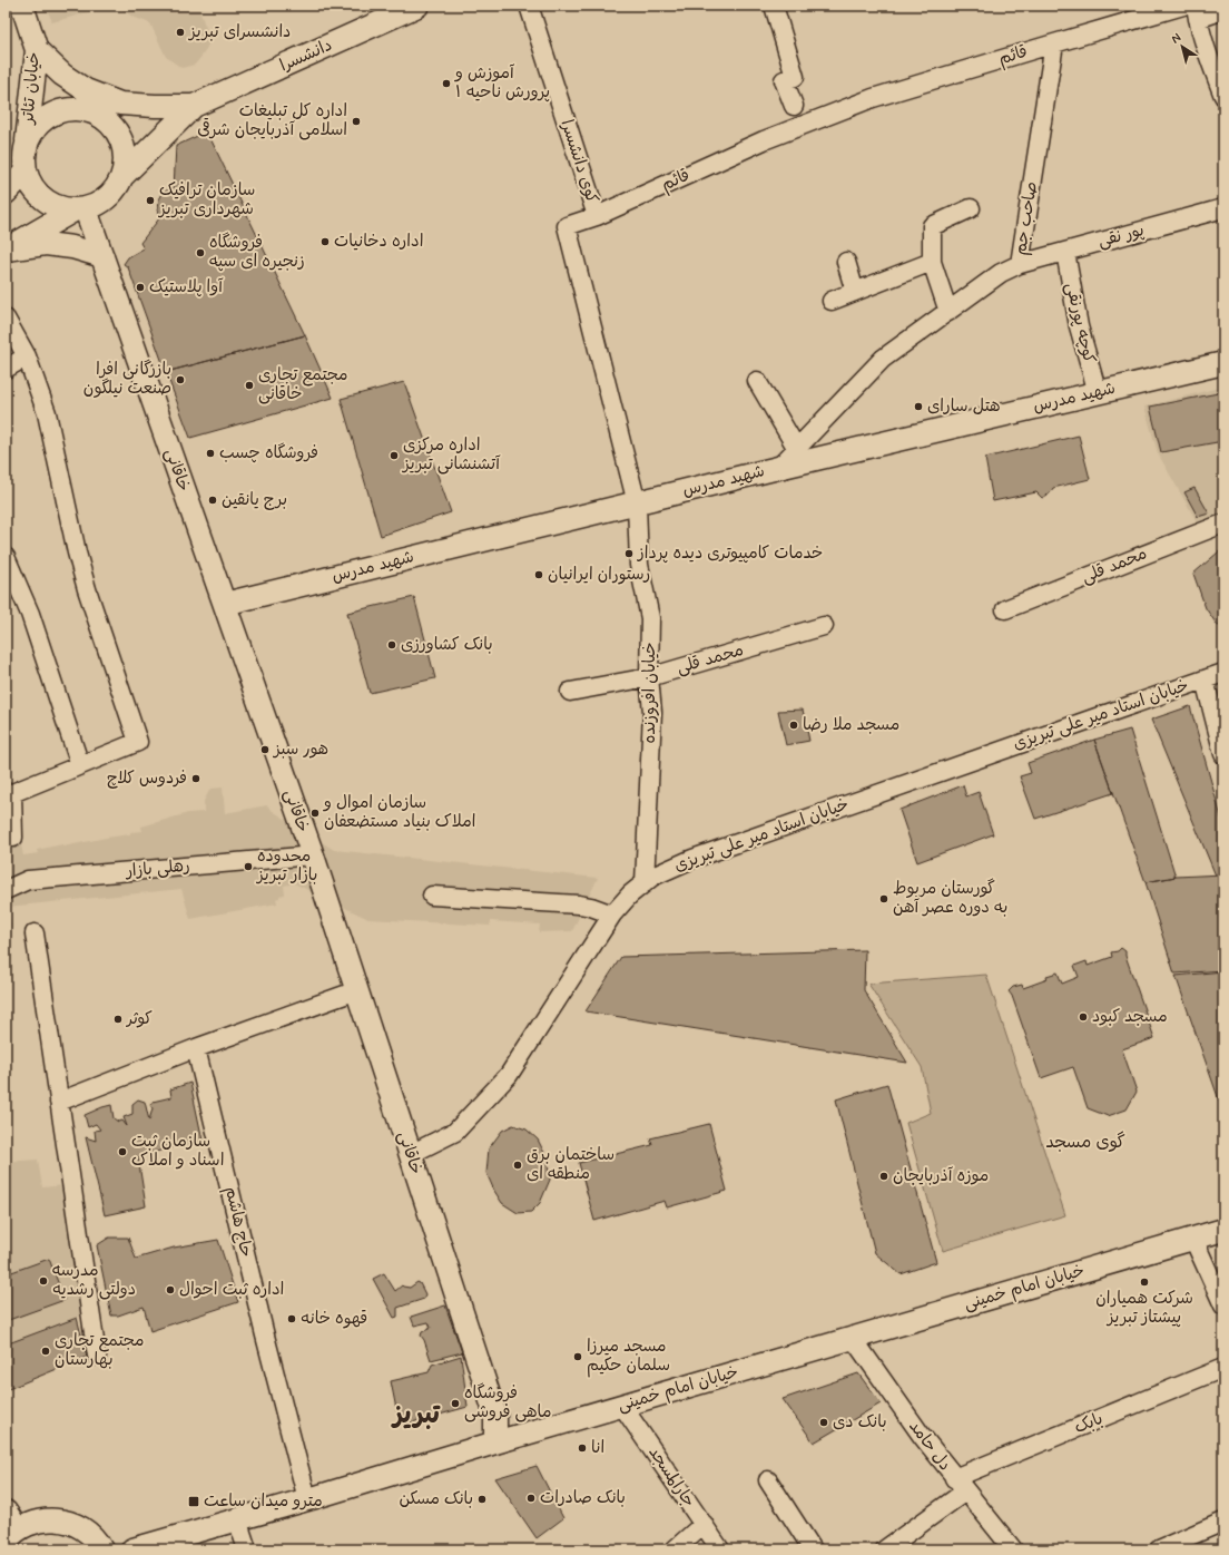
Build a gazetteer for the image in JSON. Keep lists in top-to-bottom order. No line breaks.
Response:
{"streets":{"main road":["دانشسرا","خیابان تئاتر","شهید مدرس","خاقانی","خیابان امام خمینی"],"street":["قائم","کوی دانشسرا","صاحب جم","پور نقی","کوچه پورنقی","محمد قلی","خیابان افروزنده","خیابان استاد میر علی تبریزی","رهلی بازار","حاج هاشم","بابک","دل حامد","جارالمسجد"]},"crossings":[["قائم","کوی دانشسرا"],["قائم","صاحب جم"],["قائم","شهید مدرس"],["قائم","خیابان افروزنده"],["خیابان تئاتر","خاقانی"],["صاحب جم","پور نقی"],["صاحب جم","شهید مدرس"],["پور نقی","کوچه پورنقی"],["کوچه پورنقی","شهید مدرس"],["شهید مدرس","خاقانی"],["شهید مدرس","خیابان افروزنده"],["خاقانی","خیابان استاد میر علی تبریزی"],["خاقانی","رهلی بازار"],["خاقانی","خیابان امام خمینی"],["محمد قلی","خیابان افروزنده"],["خیابان افروزنده","خیابان استاد میر علی تبریزی"],["حاج هاشم","خیابان امام خمینی"],["خیابان امام خمینی","دل حامد"],["خیابان امام خمینی","جارالمسجد"],["بابک","دل حامد"]],"districts":["گوی مسجد","تبریز"],"places":{"other":["دانشسرای تبریز","آموزش و پرورش ناحیه ۱","اداره کل تبلیغات اسلامی آذربایجان شرقی","سازمان ترافیک شهرداری تبریز","اداره دخانیات","فروشگاه زنجیره ای سپه","آوا پلاستیک","بازرگانی افرا صنعت نیلگون","مجتمع تجاری خاقانی","هتل سارای","فروشگاه چسب","اداره مرکزی آتشنشانی تبریز","برج یانقین","خدمات کامپیوتری دیده پرداز","رستوران ایرانیان","بانک کشاورزی","مسجد ملا رضا","هور سبز","فردوس کلاچ","سازمان اموال و املاک بنیاد مستضعفان","محدوده بازار تبریز","گورستان مربوط به دوره عصر آهن","مسجد کبود","کوثر","سازمان ثبت اسناد و املاک","ساختمان برق منطقه ای","موزه آذربایجان","مدرسه دولتی رشدیه","شرکت همیاران پیشتاز تبریز","اداره ثبت احوال","قهوه خانه","مجتمع تجاری بهارستان","مسجد میرزا سلمان حکیم","فروشگاه ماهی فروشی","بانک دی","انا","بانک صادرات","بانک مسکن"],"transit":["مترو میدان ساعت"]},"north":"top left"}
